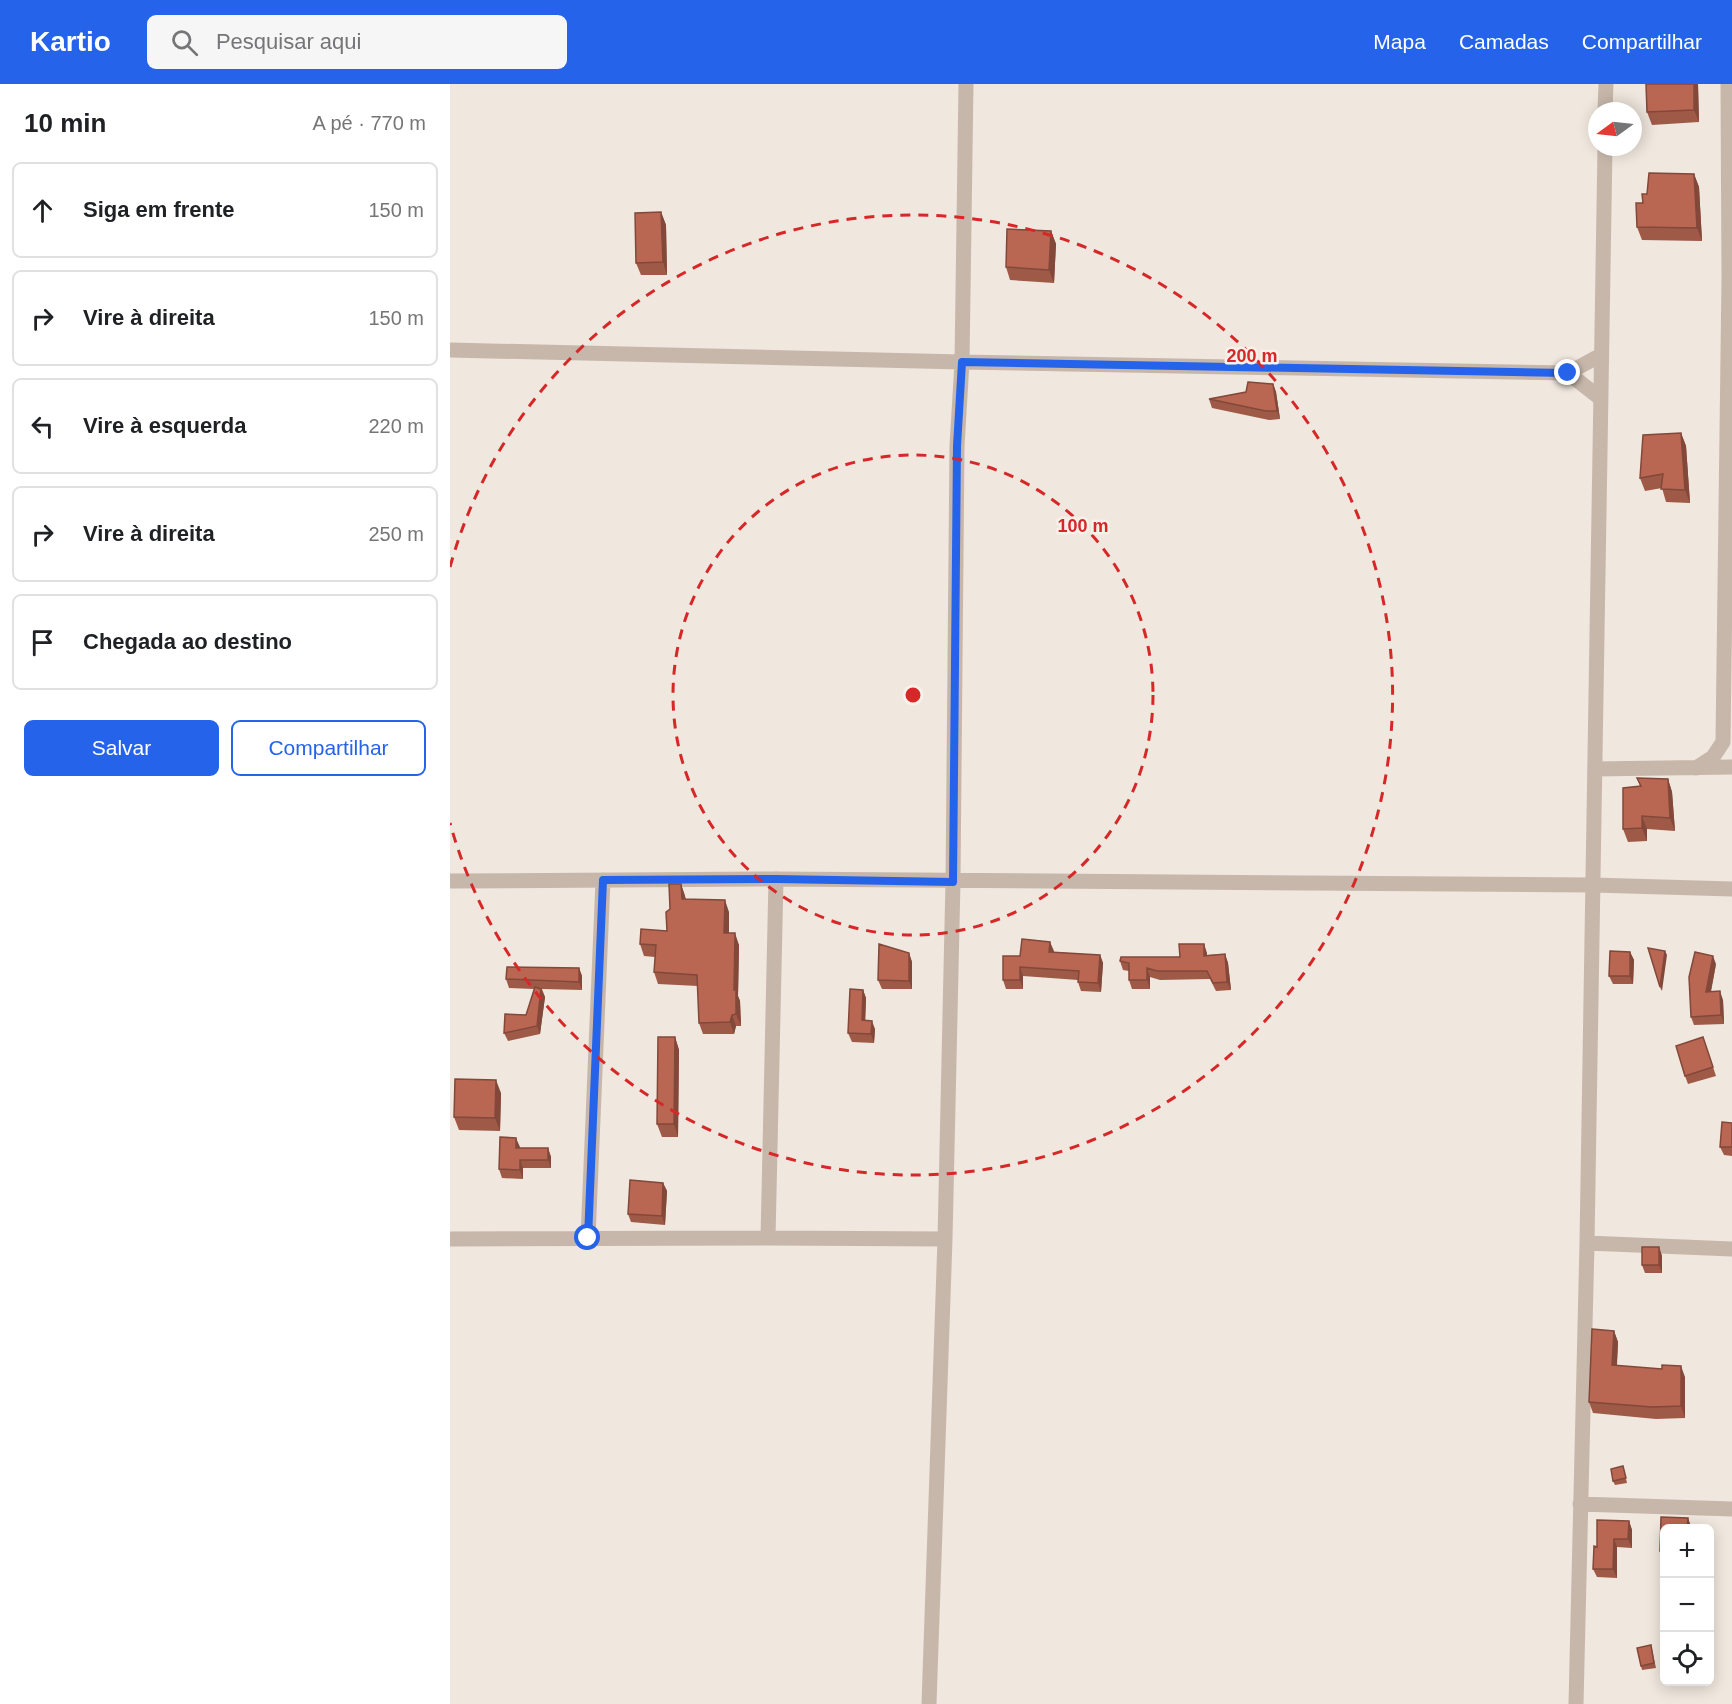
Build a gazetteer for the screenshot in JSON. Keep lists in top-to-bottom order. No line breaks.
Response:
{"north":"left","page":{"header":"Kartio","search":"Pesquisar aqui","nav":["Mapa","Camadas","Compartilhar"],"heading":["10 min","A pé · 770 m"],"list":[["Siga em frente","150 m"],["Vire à direita","150 m"],["Vire à esquerda","220 m"],["Vire à direita","250 m"],"Chegada ao destino"],"buttons":["Salvar","Compartilhar"],"map_buttons":["+","−"]},"rings":["200 m","100 m"]}
